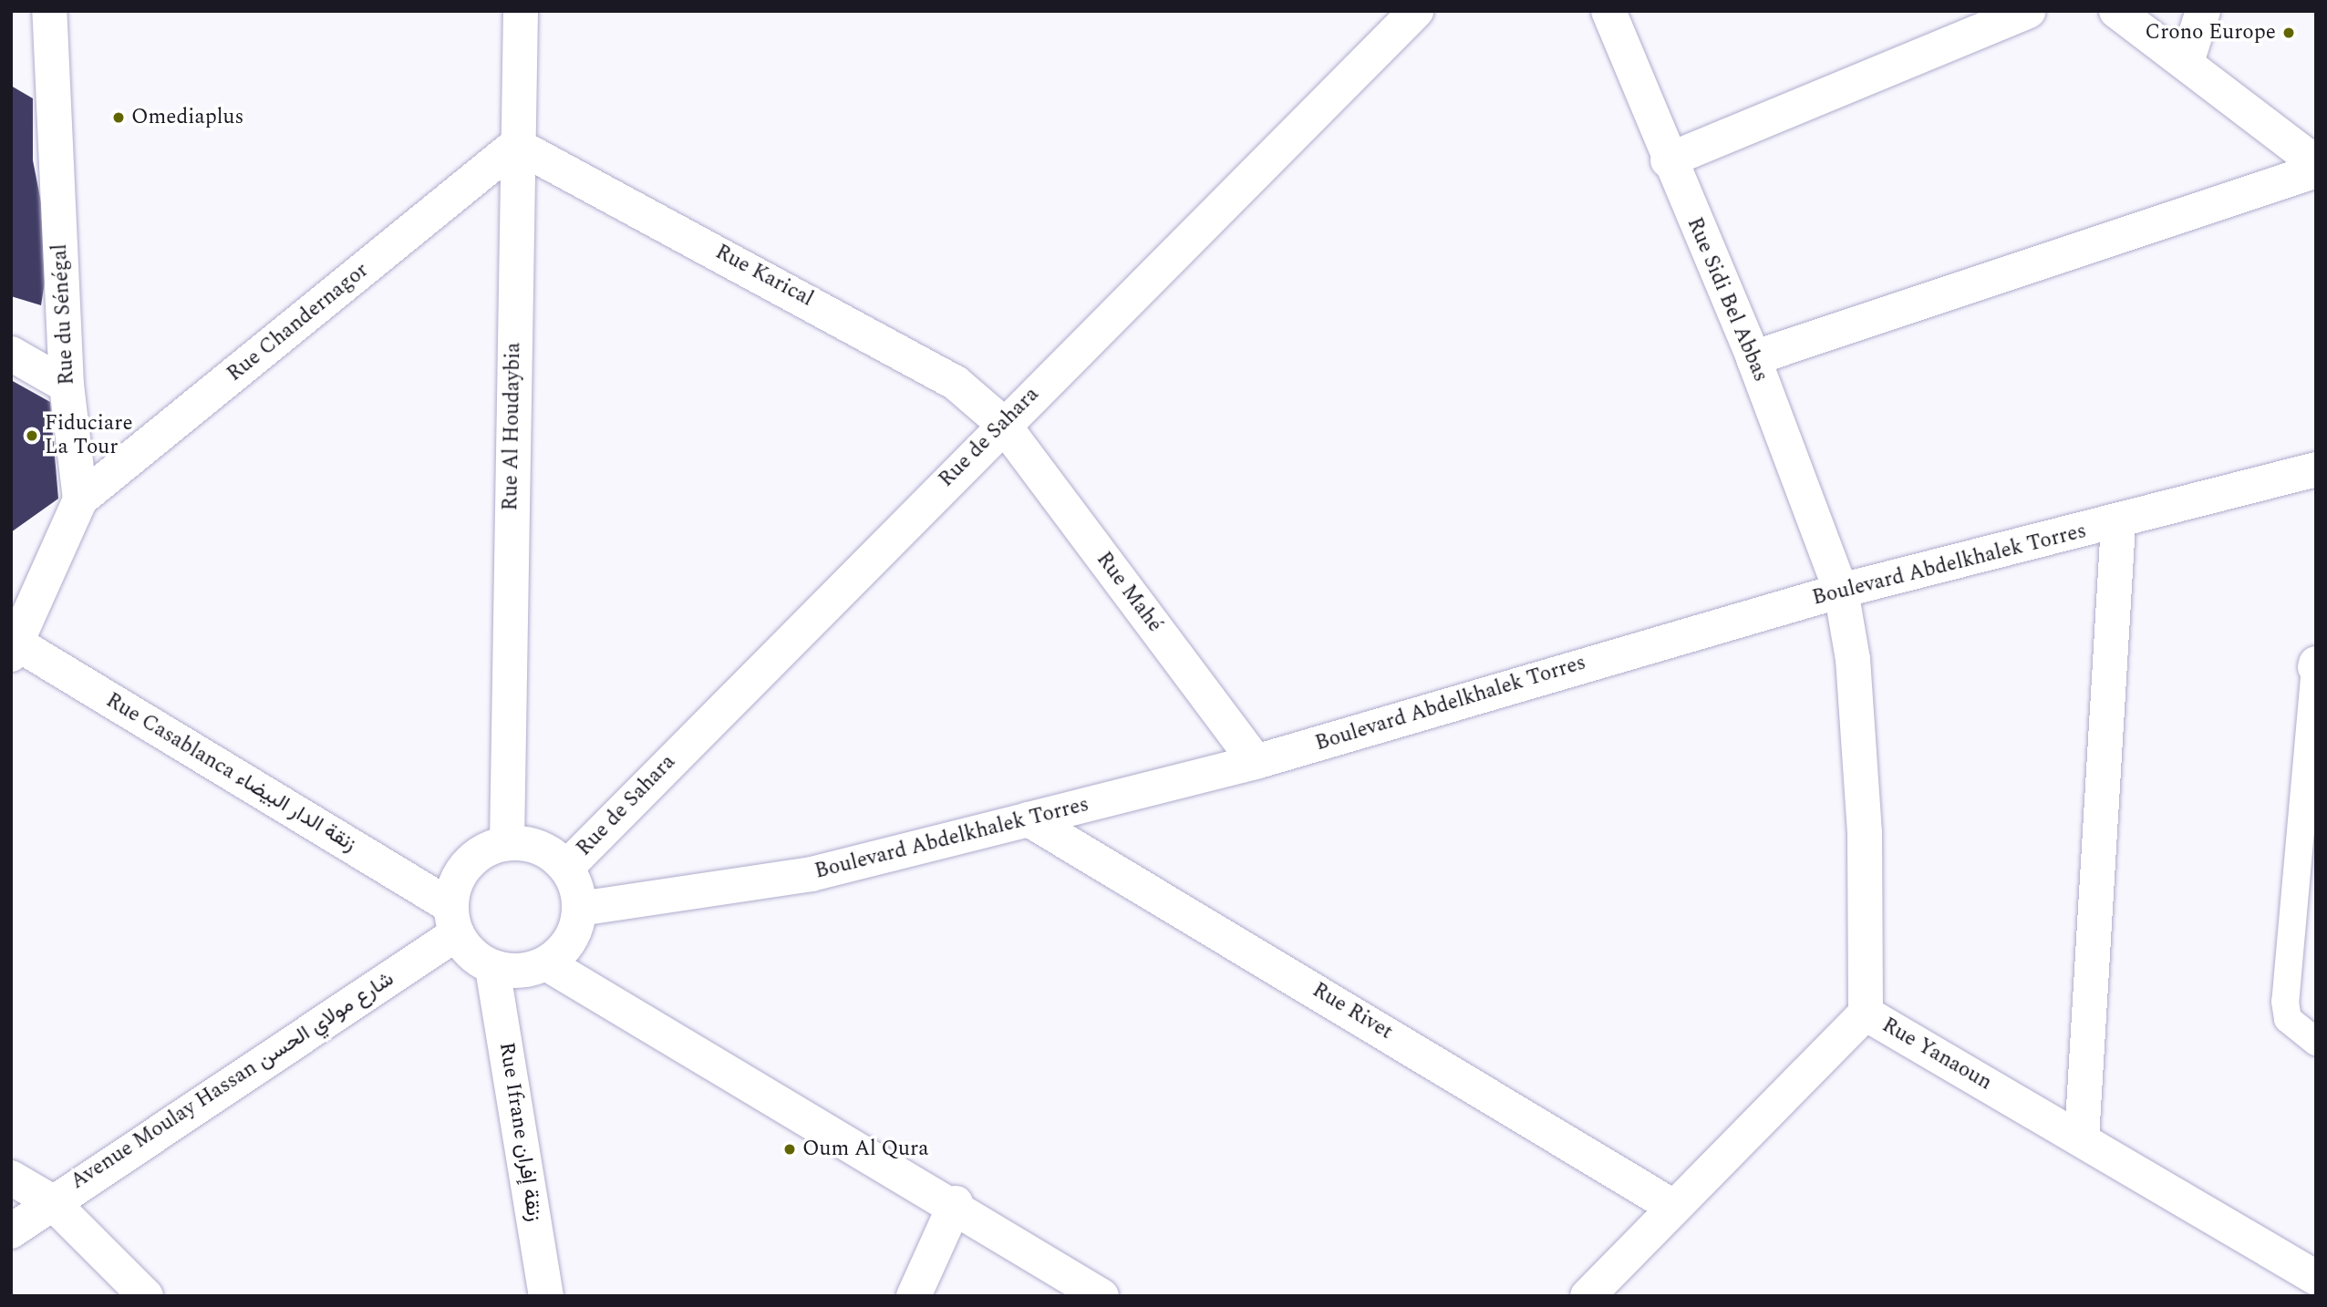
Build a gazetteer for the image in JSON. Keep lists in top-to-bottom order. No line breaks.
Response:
{"streets":{"street":["Rue Karical","Rue Sidi Bel Abbas","Rue du Sénégal","Rue Chandernagor","Rue Al Houdaybia","Rue de Sahara","Boulevard Abdelkhalek Torres","Rue Mahé","Rue Casablanca زنقة الدار البيضاء","Rue Rivet","Rue Yanaoun","Avenue Moulay Hassan شارع مولاي الحسن","Rue Ifrane زنقة إفران"]},"crossings":[["Rue Karical","Rue Chandernagor"],["Rue Karical","Rue Al Houdaybia"],["Rue Karical","Rue de Sahara"],["Rue Karical","Rue Mahé"],["Rue Sidi Bel Abbas","Boulevard Abdelkhalek Torres"],["Rue Sidi Bel Abbas","Rue Yanaoun"],["Rue du Sénégal","Rue Chandernagor"],["Rue Chandernagor","Rue Al Houdaybia"],["Rue Al Houdaybia","Rue de Sahara"],["Rue Al Houdaybia","Boulevard Abdelkhalek Torres"],["Rue Al Houdaybia","Rue Casablanca زنقة الدار البيضاء"],["Rue Al Houdaybia","Avenue Moulay Hassan شارع مولاي الحسن"],["Rue Al Houdaybia","Rue Ifrane زنقة إفران"],["Rue de Sahara","Boulevard Abdelkhalek Torres"],["Rue de Sahara","Rue Mahé"],["Rue de Sahara","Rue Casablanca زنقة الدار البيضاء"],["Rue de Sahara","Avenue Moulay Hassan شارع مولاي الحسن"],["Rue de Sahara","Rue Ifrane زنقة إفران"],["Boulevard Abdelkhalek Torres","Rue Mahé"],["Boulevard Abdelkhalek Torres","Rue Casablanca زنقة الدار البيضاء"],["Boulevard Abdelkhalek Torres","Rue Rivet"],["Boulevard Abdelkhalek Torres","Avenue Moulay Hassan شارع مولاي الحسن"],["Boulevard Abdelkhalek Torres","Rue Ifrane زنقة إفران"],["Rue Casablanca زنقة الدار البيضاء","Avenue Moulay Hassan شارع مولاي الحسن"],["Rue Casablanca زنقة الدار البيضاء","Rue Ifrane زنقة إفران"],["Rue Rivet","Rue Yanaoun"],["Avenue Moulay Hassan شارع مولاي الحسن","Rue Ifrane زنقة إفران"]],"places":["Crono Europe","Omediaplus","Fiduciare La Tour","Oum Al Qura"]}
